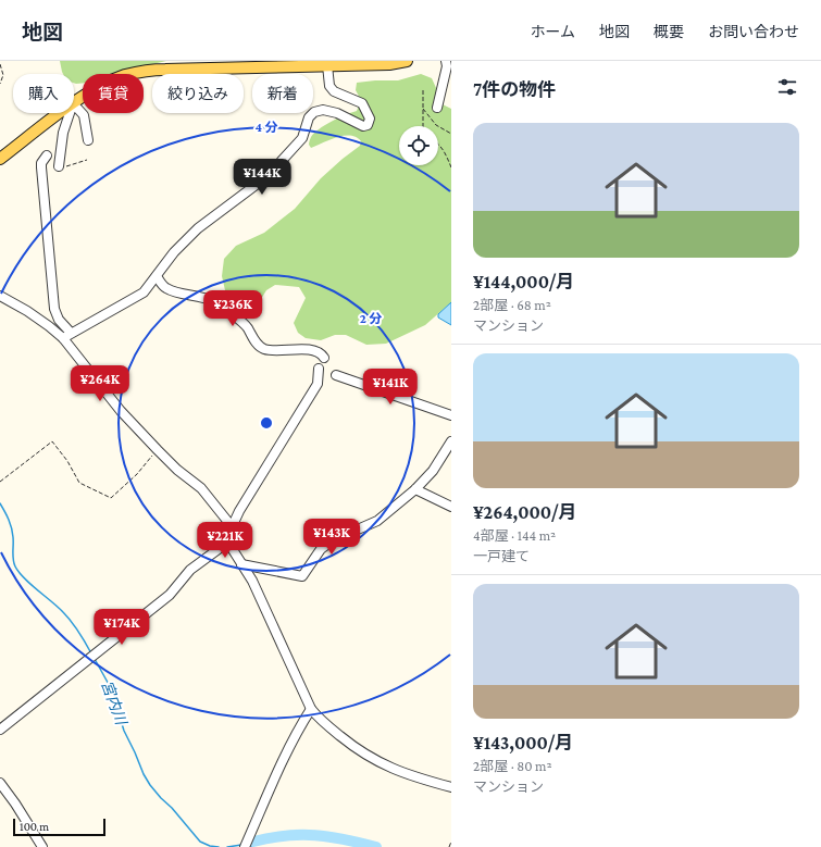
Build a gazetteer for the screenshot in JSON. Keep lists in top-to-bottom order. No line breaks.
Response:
{"water":["宮内川"],"scale_bar":"100 m","page":{"header":"地図","nav":["ホーム","地図","概要","お問い合わせ"],"heading":"7件の物件","chip":["購入","賃貸","絞り込み","新着"],"list":[{"name":"¥144,000/月","note":"2部屋 · 68 m² · マンション"},{"name":"¥264,000/月","note":"4部屋 · 144 m² · 一戸建て"},{"name":"¥143,000/月","note":"2部屋 · 80 m² · マンション"}],"price":["¥144K","¥236K","¥264K","¥141K","¥143K","¥221K","¥174K"],"scale":"100 m"},"rings":["4 分","2 分"]}
